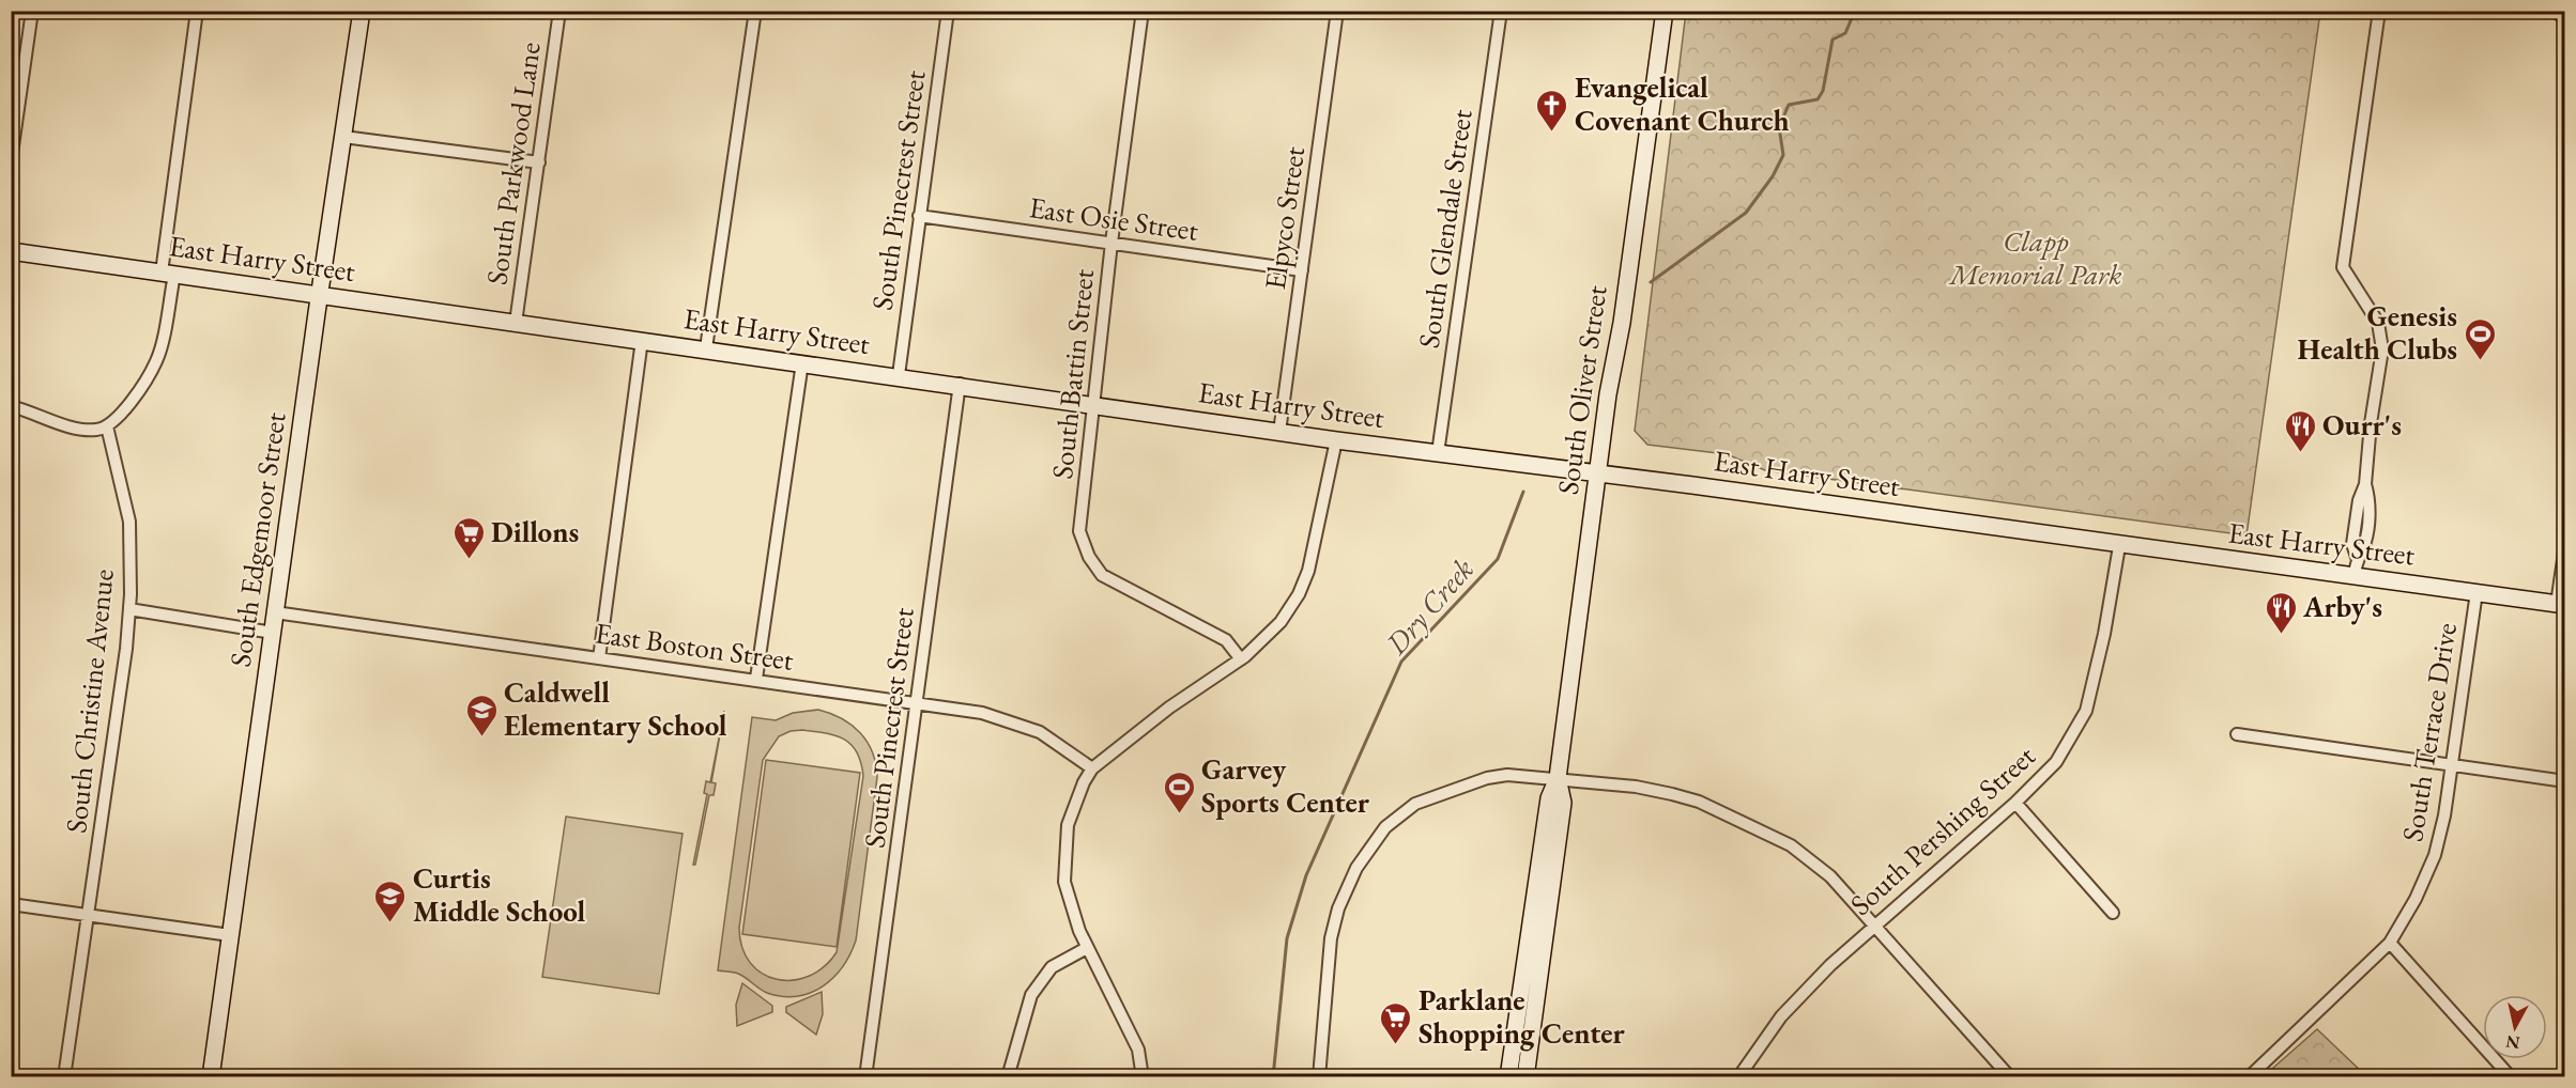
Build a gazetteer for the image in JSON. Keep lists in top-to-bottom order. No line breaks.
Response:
{"streets":{"main road":["East Harry Street","South Oliver Street","South Edgemoor Street"],"street":["South Parkwood Lane","South Pinecrest Street","Elpyco Street","East Osie Street","South Glendale Street","South Battin Street","East Boston Street","South Christine Avenue","South Terrace Drive","South Pershing Street"]},"crossings":[["South Parkwood Lane","East Harry Street"],["South Pinecrest Street","East Osie Street"],["South Pinecrest Street","East Harry Street"],["South Pinecrest Street","East Boston Street"],["Elpyco Street","East Osie Street"],["Elpyco Street","East Harry Street"],["East Osie Street","South Battin Street"],["South Glendale Street","East Harry Street"],["East Harry Street","South Battin Street"],["East Harry Street","South Oliver Street"],["East Harry Street","South Edgemoor Street"],["East Harry Street","South Terrace Drive"],["East Harry Street","South Pershing Street"],["South Edgemoor Street","East Boston Street"]],"water":["Dry Creek"],"parks":["Clapp Memorial Park"],"places":{"church":["Evangelical Covenant Church"],"sports":["Genesis Health Clubs","Garvey Sports Center"],"restaurant":["Ourr's","Arby's"],"supermarket":["Dillons","Parklane Shopping Center"],"school or university":["Caldwell Elementary School","Curtis Middle School"]},"north":"bottom"}
